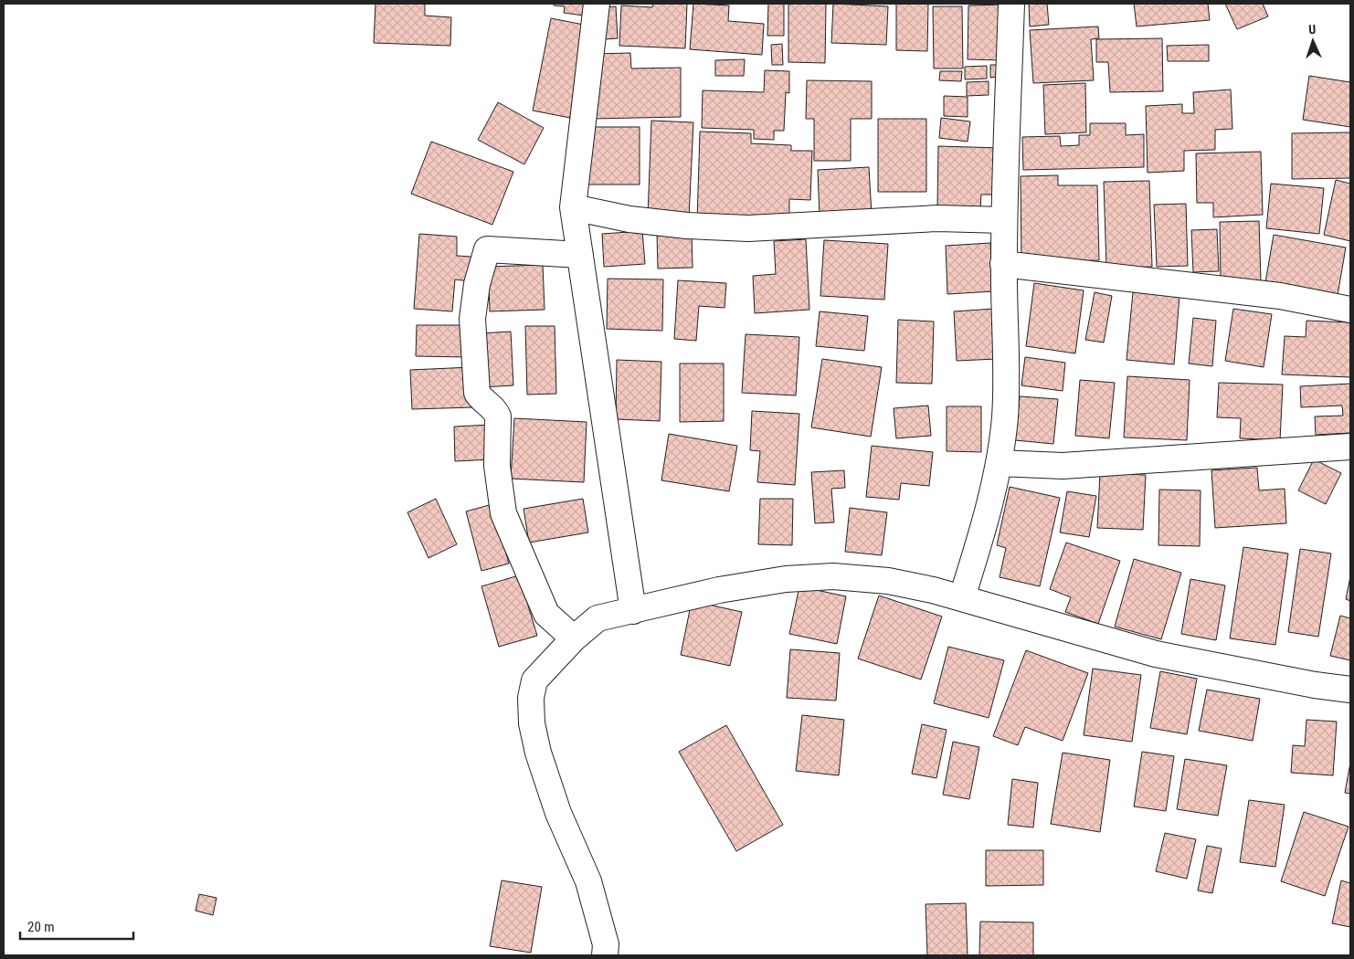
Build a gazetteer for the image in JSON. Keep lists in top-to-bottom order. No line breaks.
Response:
{"scale_bar":"20 m","north":"top"}
